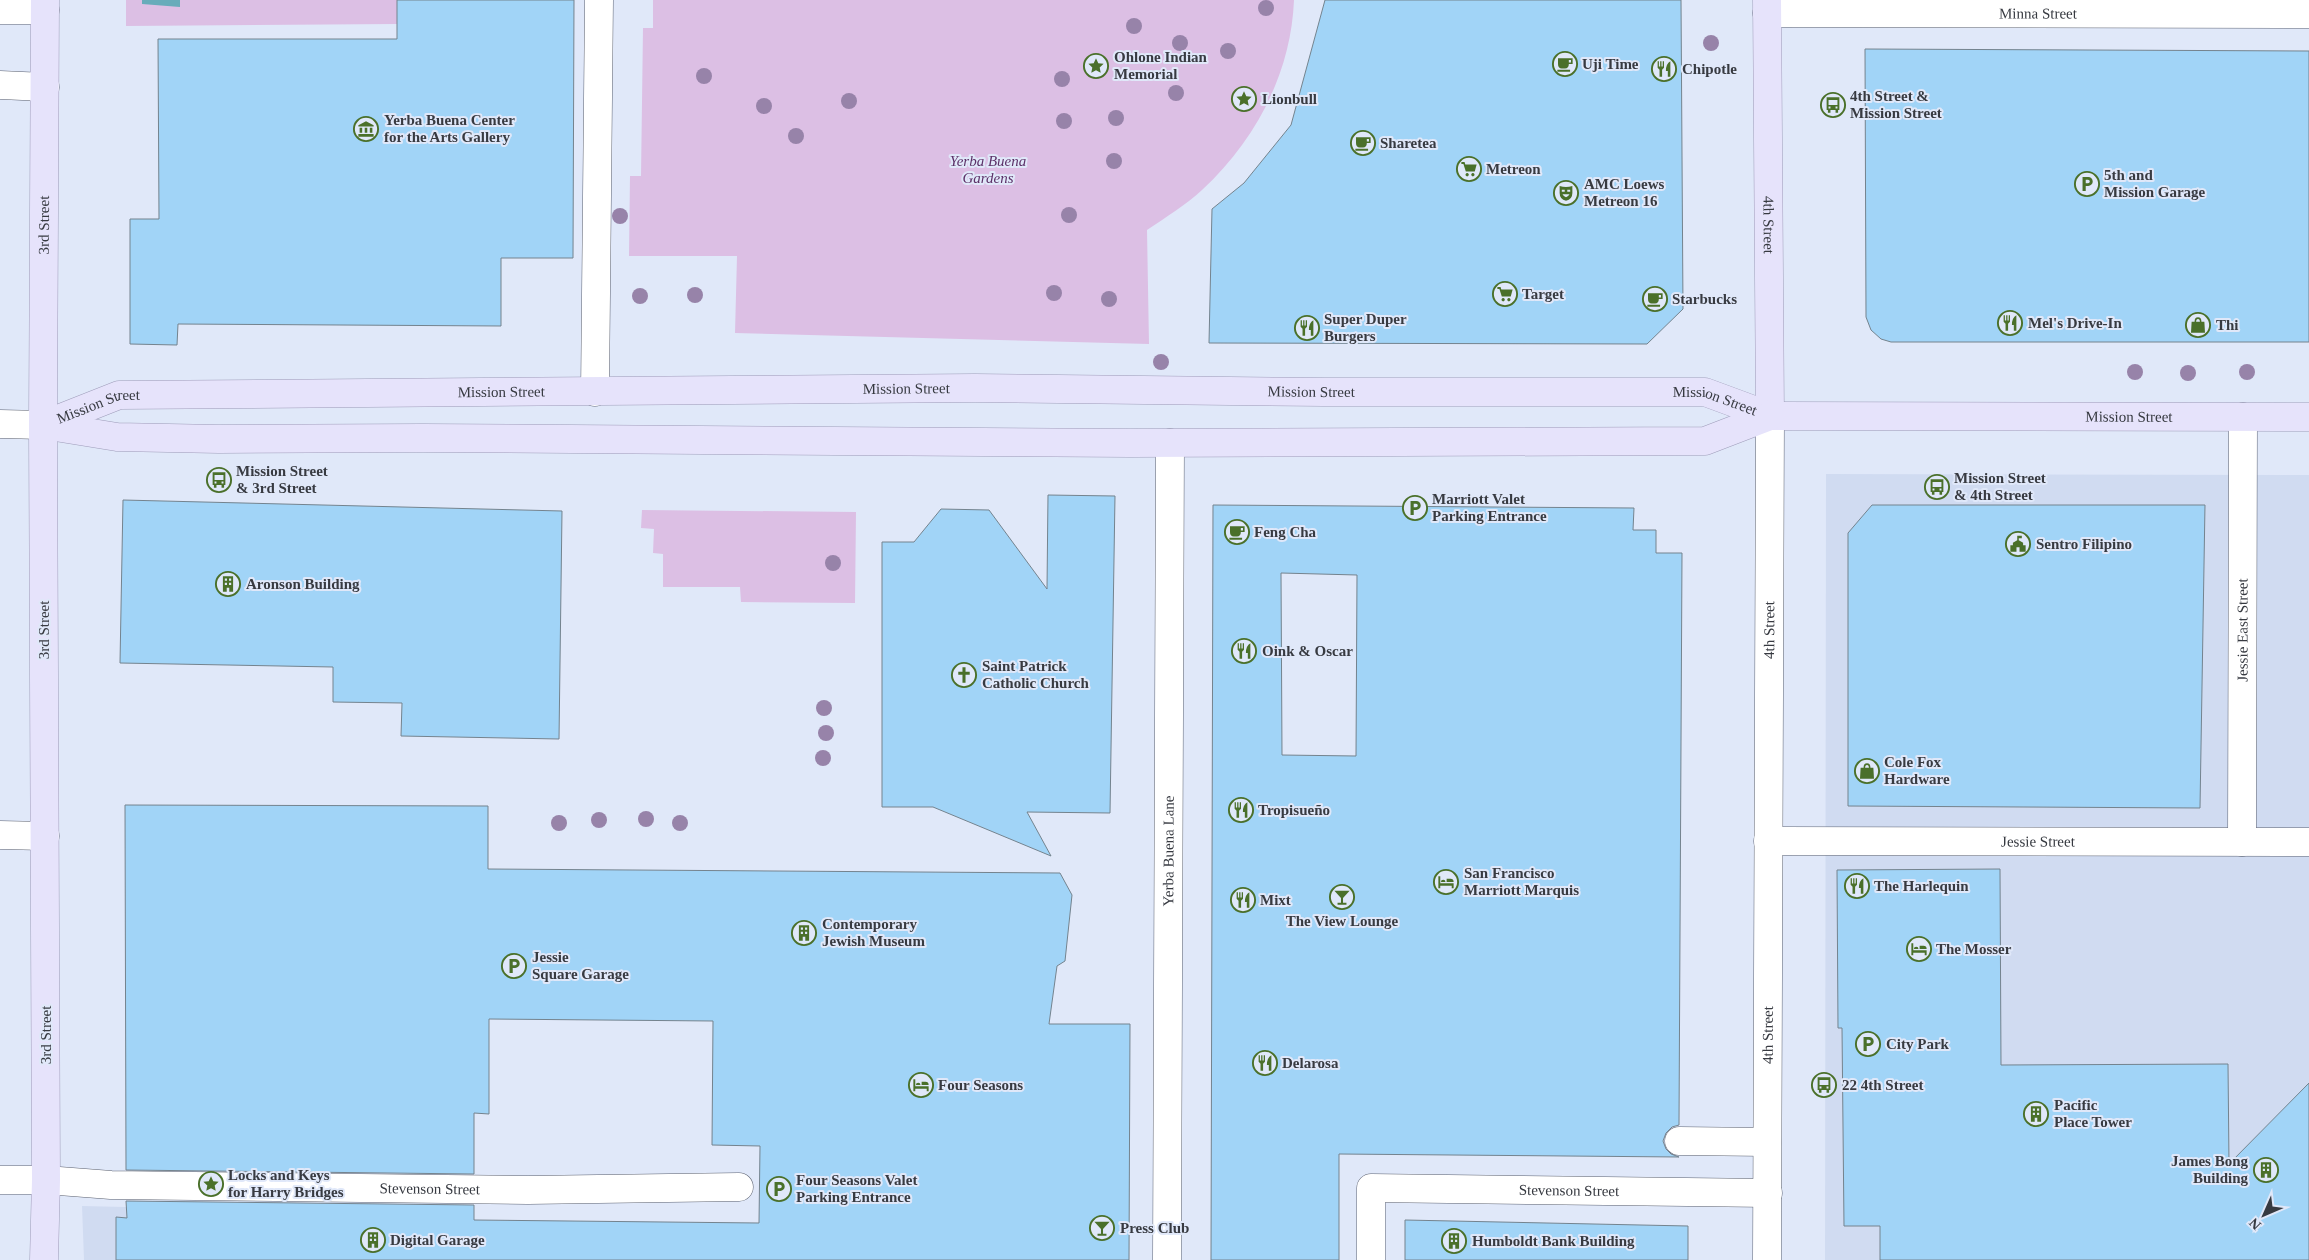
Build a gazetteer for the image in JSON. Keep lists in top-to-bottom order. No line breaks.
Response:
{"streets":{"main road":["3rd Street","4th Street","Mission Street"],"street":["Minna Street","Jessie East Street","Jessie Street","Yerba Buena Lane","Stevenson Street"]},"crossings":[["Minna Street","4th Street"],["3rd Street","Mission Street"],["3rd Street","Stevenson Street"],["4th Street","Mission Street"],["4th Street","Jessie Street"],["4th Street","Stevenson Street"],["Mission Street","Jessie East Street"],["Mission Street","Yerba Buena Lane"],["Jessie East Street","Jessie Street"]],"parks":["Yerba Buena Gardens"],"places":{"cafe":["Uji Time","Sharetea","Starbucks","Feng Cha"],"place":["Ohlone Indian Memorial","Lionbull","Locks and Keys for Harry Bridges"],"restaurant":["Chipotle","Mel's Drive-In","Super Duper Burgers","Oink & Oscar","Tropisueño","The Harlequin","Mixt","Delarosa"],"bus stop":["4th Street & Mission Street","Mission Street & 3rd Street","Mission Street & 4th Street","22 4th Street"],"museum":["Yerba Buena Center for the Arts Gallery"],"supermarket":["Metreon","Target"],"parking":["5th and Mission Garage","Marriott Valet Parking Entrance","Jessie Square Garage","City Park","Four Seasons Valet Parking Entrance"],"theatre":["AMC Loews Metreon 16"],"shop":["Thi","Cole Fox Hardware"],"public building":["Sentro Filipino"],"building":["Aronson Building","Contemporary Jewish Museum","Pacific Place Tower","James Bong Building","Digital Garage","Humboldt Bank Building"],"church":["Saint Patrick Catholic Church"],"hotel":["San Francisco Marriott Marquis","The Mosser","Four Seasons"],"bar":["The View Lounge","Press Club"]},"north":"bottom left"}
